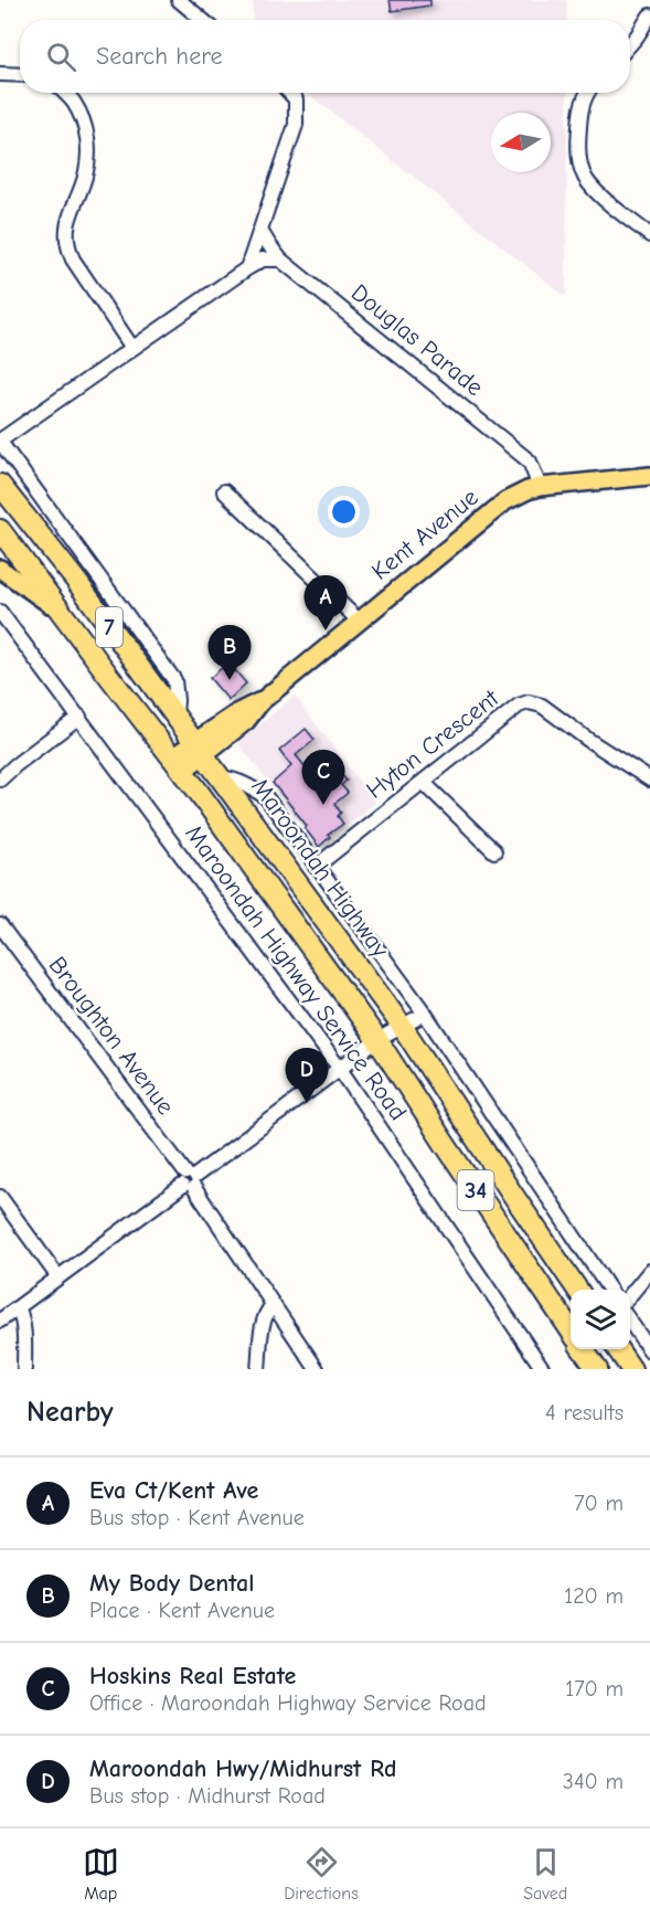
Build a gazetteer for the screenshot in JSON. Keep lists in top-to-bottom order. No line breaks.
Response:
{"streets":{"highway":["7","Maroondah Highway","34"],"main road":["Kent Avenue"],"street":["Douglas Parade","Hyton Crescent","Maroondah Highway Service Road","Broughton Avenue"]},"crossings":[["Douglas Parade","Kent Avenue"],["Kent Avenue","7"],["Kent Avenue","Maroondah Highway"],["Kent Avenue","34"],["7","34"]],"north":"left","page":{"search":"Search here","pins":["A","B","C","D"],"heading":["Nearby","4 results"],"list":[{"mark":"A","name":"Eva Ct/Kent Ave","note":"Bus stop · Kent Avenue","value":"70 m"},{"mark":"B","name":"My Body Dental","note":"Place · Kent Avenue","value":"120 m"},{"mark":"C","name":"Hoskins Real Estate","note":"Office · Maroondah Highway Service Road","value":"170 m"},{"mark":"D","name":"Maroondah Hwy/Midhurst Rd","note":"Bus stop · Midhurst Road","value":"340 m"}],"nav":["Map","Directions","Saved"]}}
